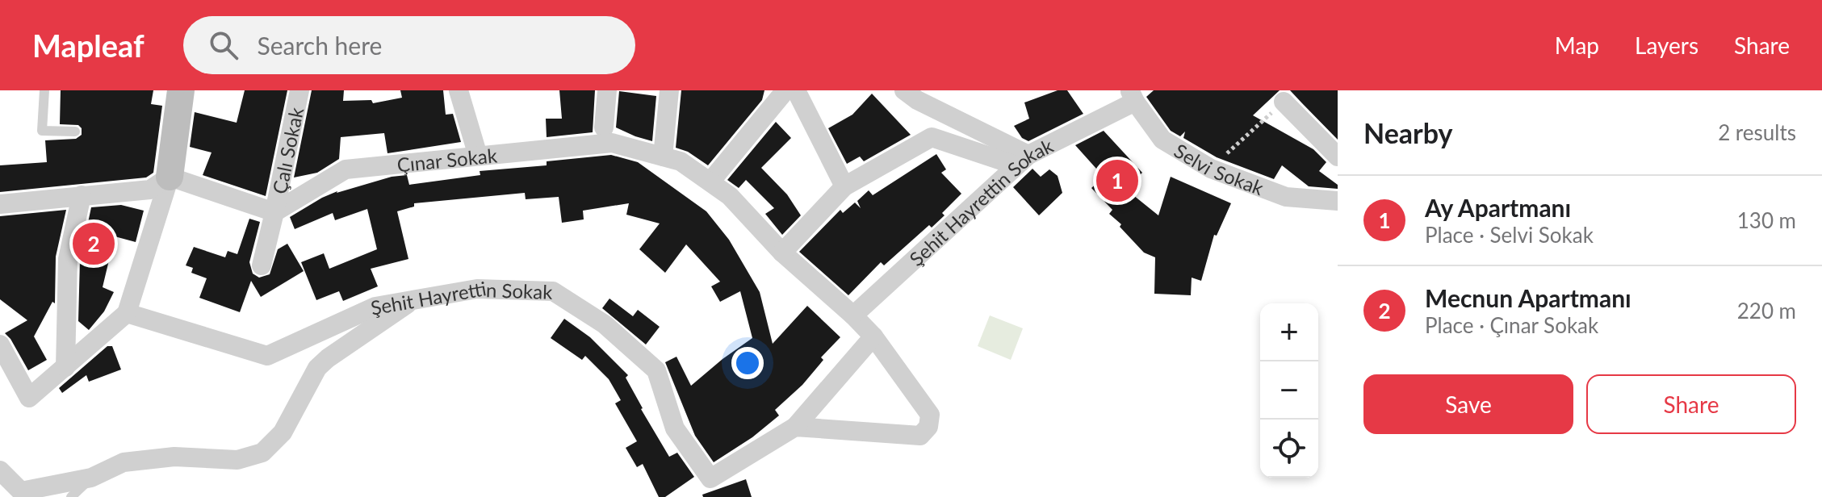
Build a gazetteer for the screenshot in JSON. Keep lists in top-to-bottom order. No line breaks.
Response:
{"streets":{"street":["Çalı Sokak","Çınar Sokak","Selvi Sokak","Şehit Hayrettin Sokak"]},"crossings":[["Çalı Sokak","Çınar Sokak"],["Çınar Sokak","Şehit Hayrettin Sokak"],["Selvi Sokak","Şehit Hayrettin Sokak"]],"page":{"header":"Mapleaf","search":"Search here","nav":["Map","Layers","Share"],"heading":["Nearby","2 results"],"pins":["1","2"],"list":[{"mark":"1","name":"Ay Apartmanı","note":"Place · Selvi Sokak","value":"130 m"},{"mark":"2","name":"Mecnun Apartmanı","note":"Place · Çınar Sokak","value":"220 m"}],"map_buttons":["+","−"],"buttons":["Save","Share"]}}
